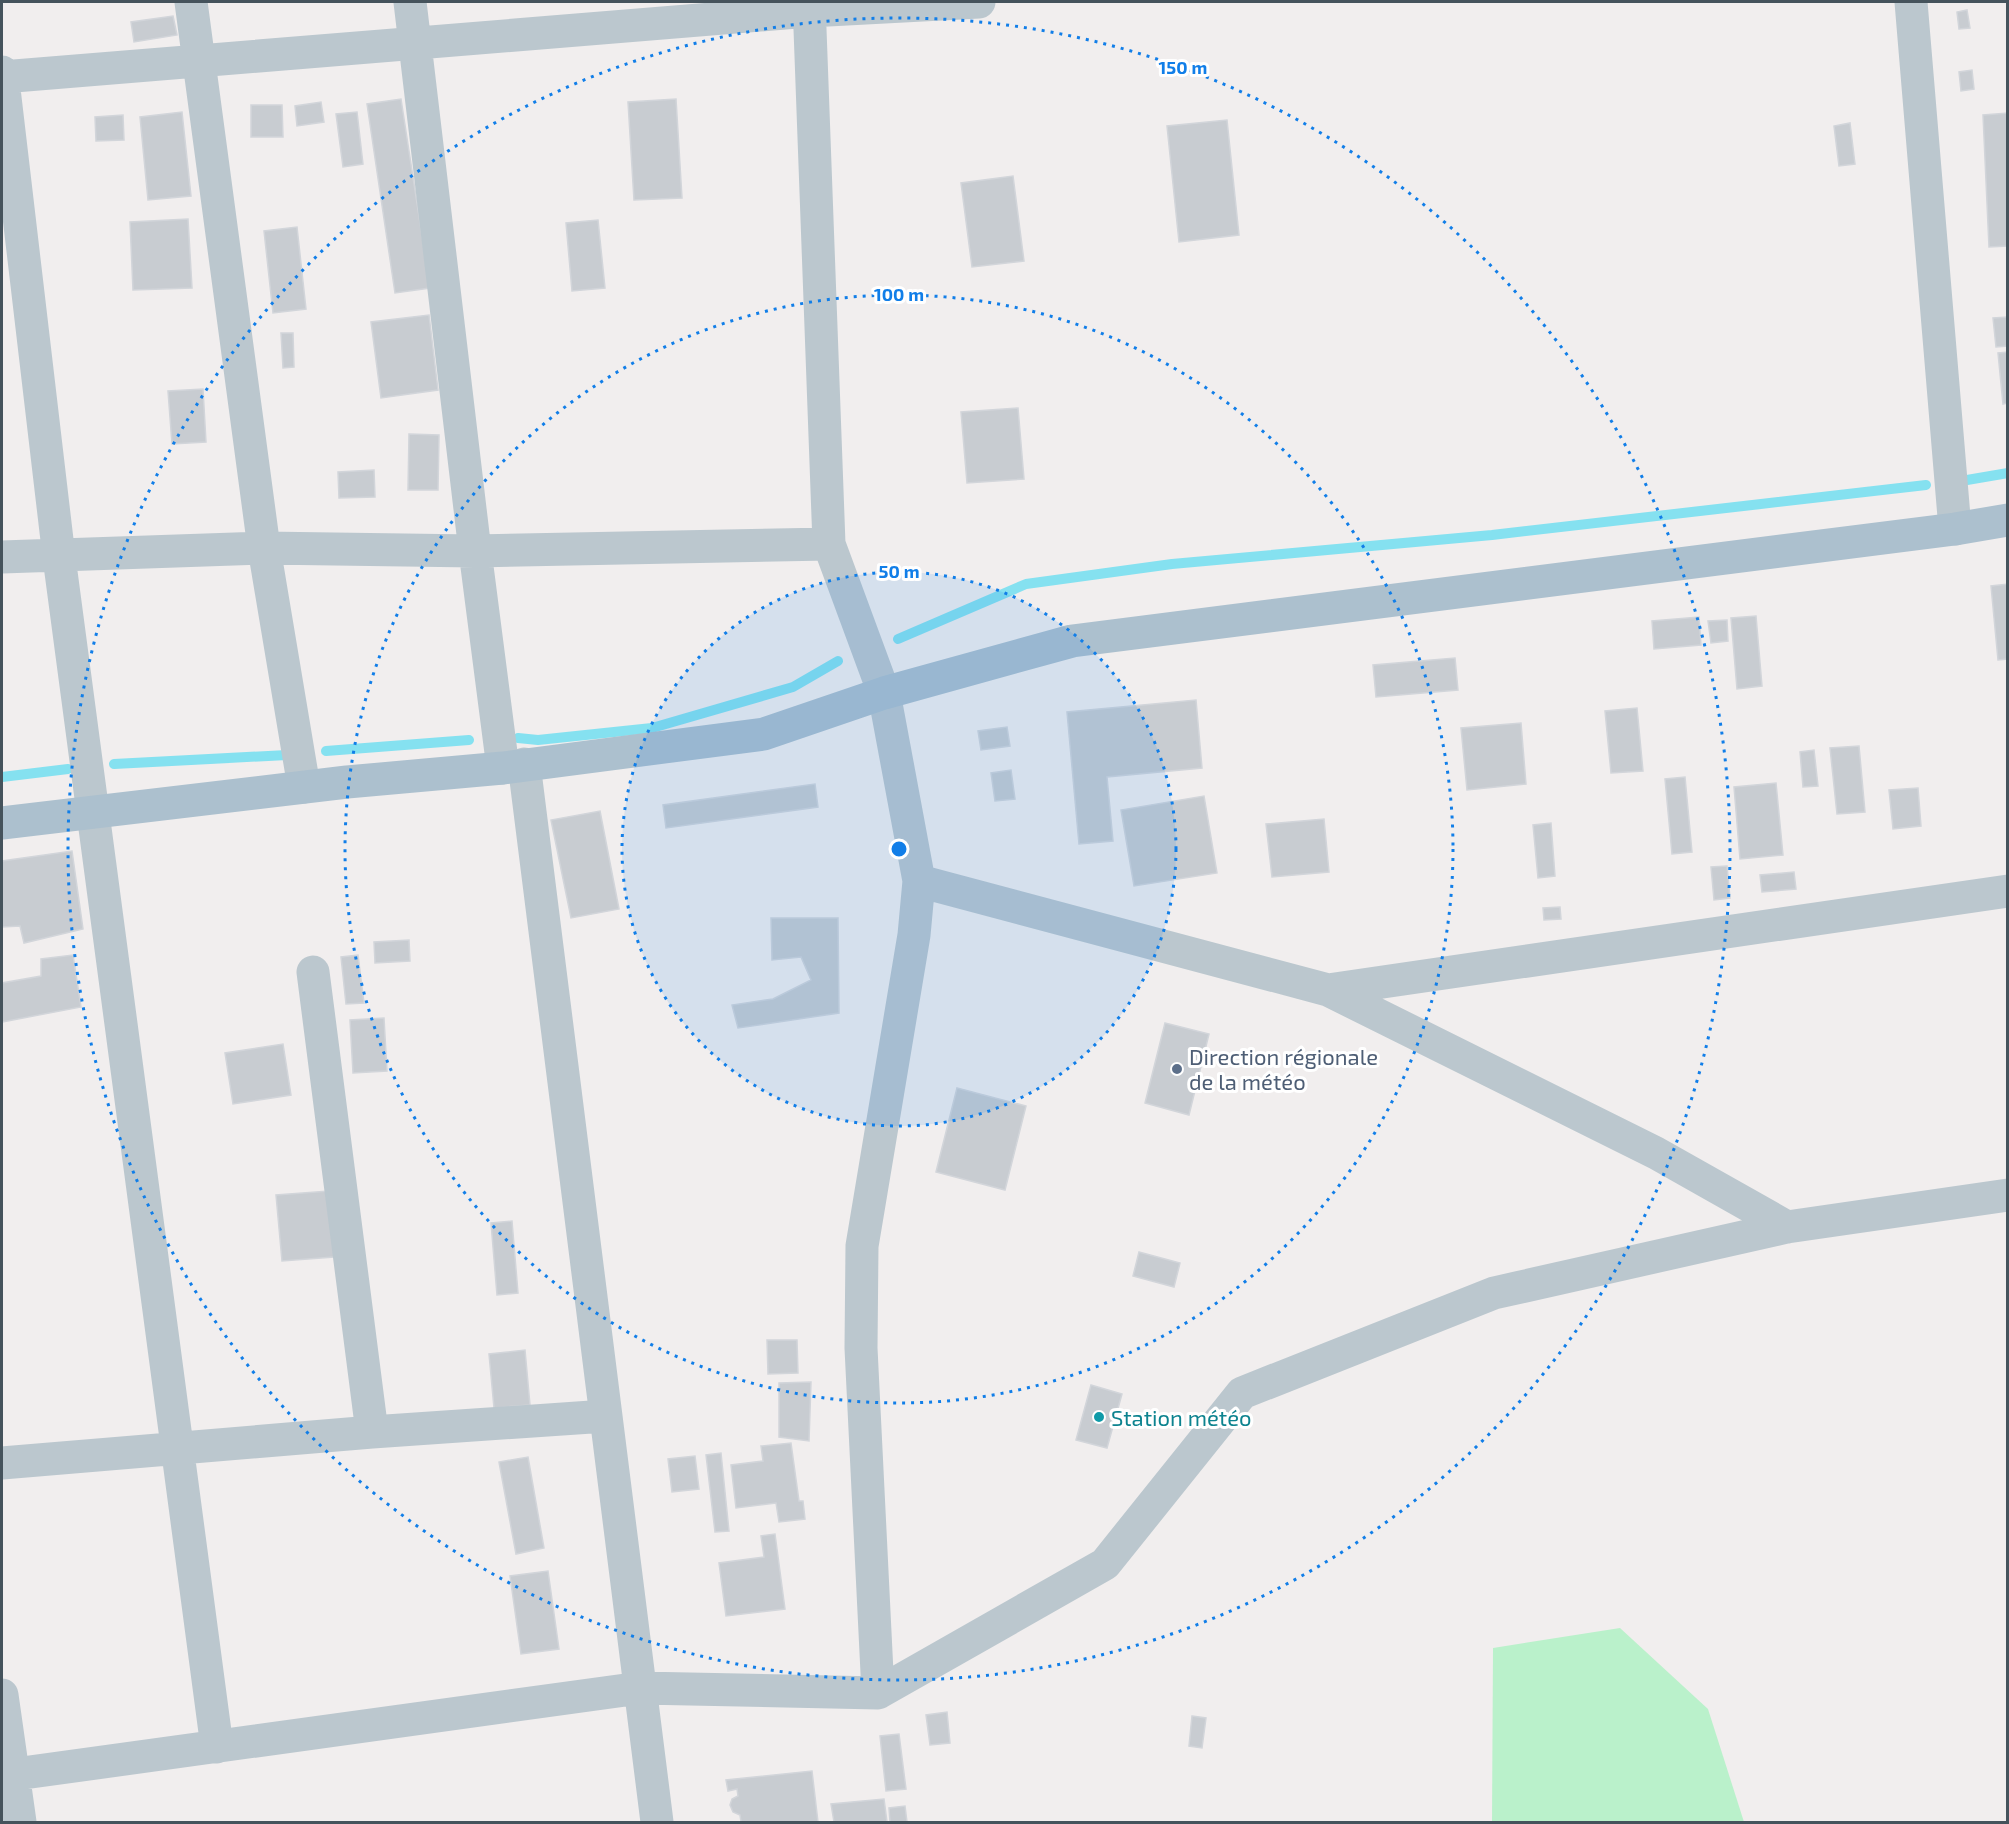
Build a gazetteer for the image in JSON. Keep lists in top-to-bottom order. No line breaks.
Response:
{"places":["Direction régionale de la météo","Station météo"],"rings":["150 m","100 m","50 m"]}
